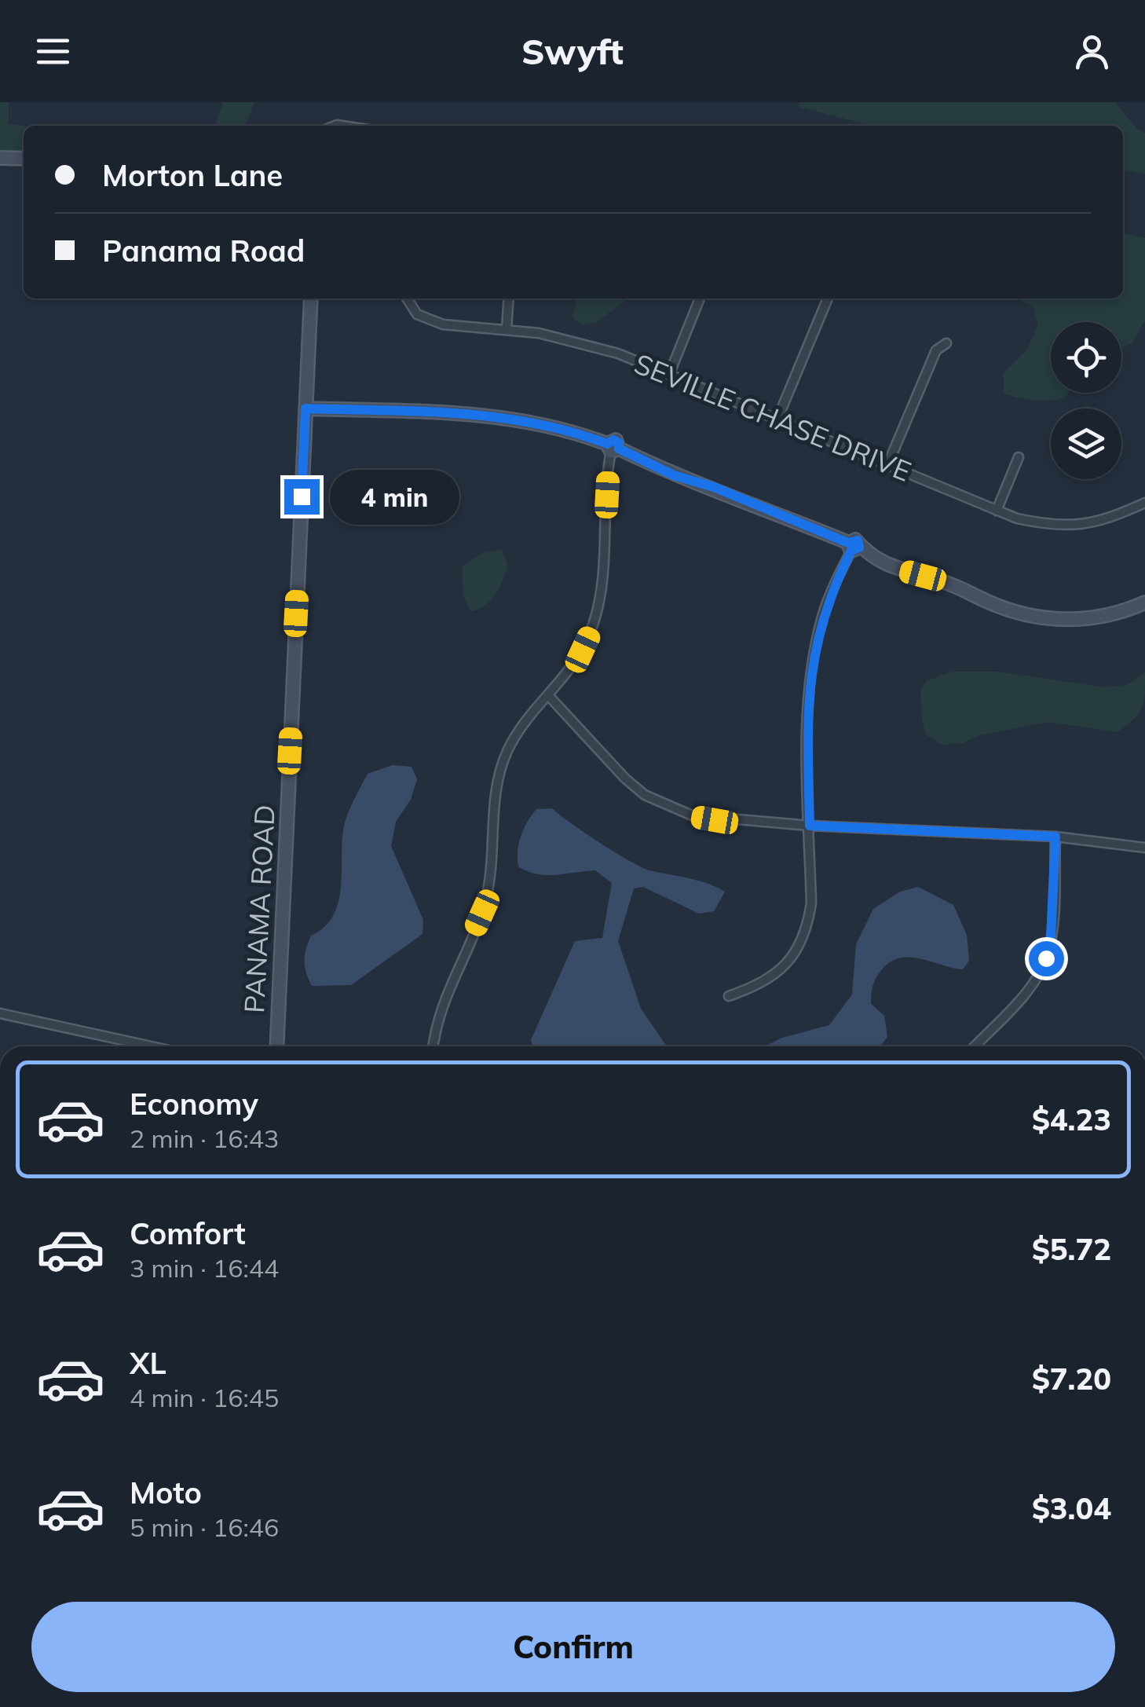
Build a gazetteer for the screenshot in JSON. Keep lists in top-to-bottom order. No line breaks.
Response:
{"streets":{"street":["SEVILLE CHASE DRIVE","PANAMA ROAD"]},"page":{"header":"Swyft","banner":["Morton Lane","Panama Road"],"bubble":"4 min","list":[{"name":"Economy","note":"2 min · 16:43","value":"$4.23"},{"name":"Comfort","note":"3 min · 16:44","value":"$5.72"},{"name":"XL","note":"4 min · 16:45","value":"$7.20"},{"name":"Moto","note":"5 min · 16:46","value":"$3.04"}],"buttons":"Confirm"}}
